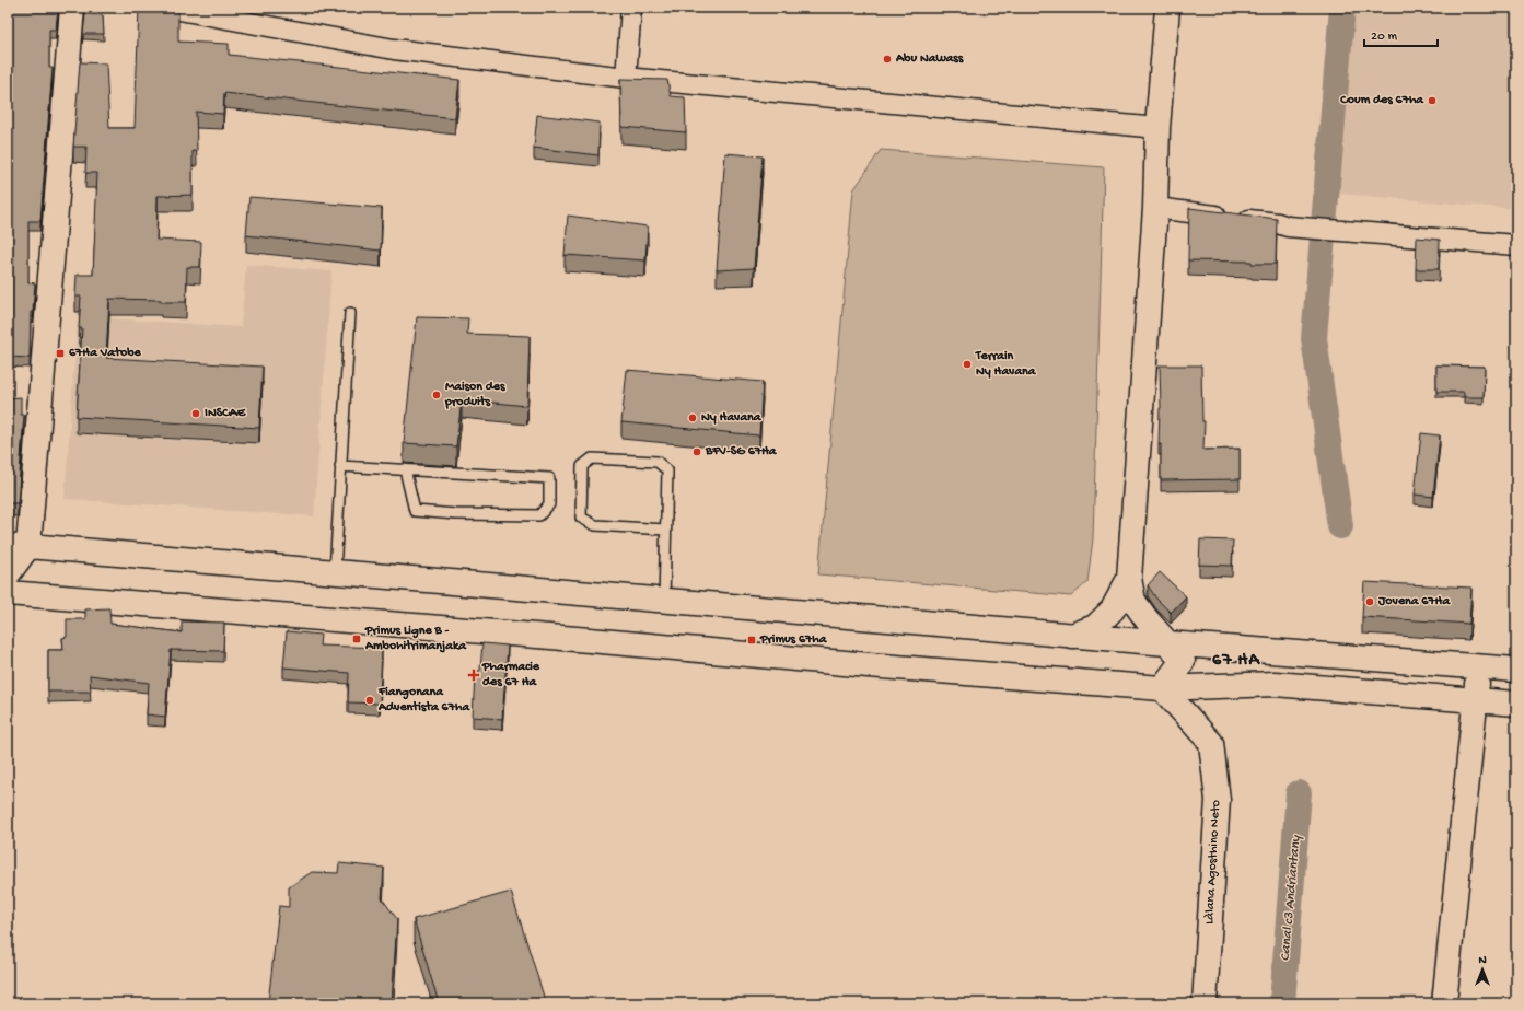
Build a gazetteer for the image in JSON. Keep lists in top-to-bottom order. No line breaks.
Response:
{"streets":{"street":["Làlana Agosthino Neto"]},"districts":["67 HA"],"water":["Canal c3 Andriantany"],"places":{"other":["Abu Nawass","Coum des 67ha","Terrain Ny Havana","Maison des produits","INSCAE","Ny Havana","BFV-SG 67Ha","Jovena 67Ha","Fiangonana Adventista 67ha"],"transit":["67Ha Vatobe","Primus Ligne B - Ambohitrimanjaka","Primus 67ha"],"health":["Pharmacie des 67 Ha"]},"scale_bar":"20 m","north":"top"}
